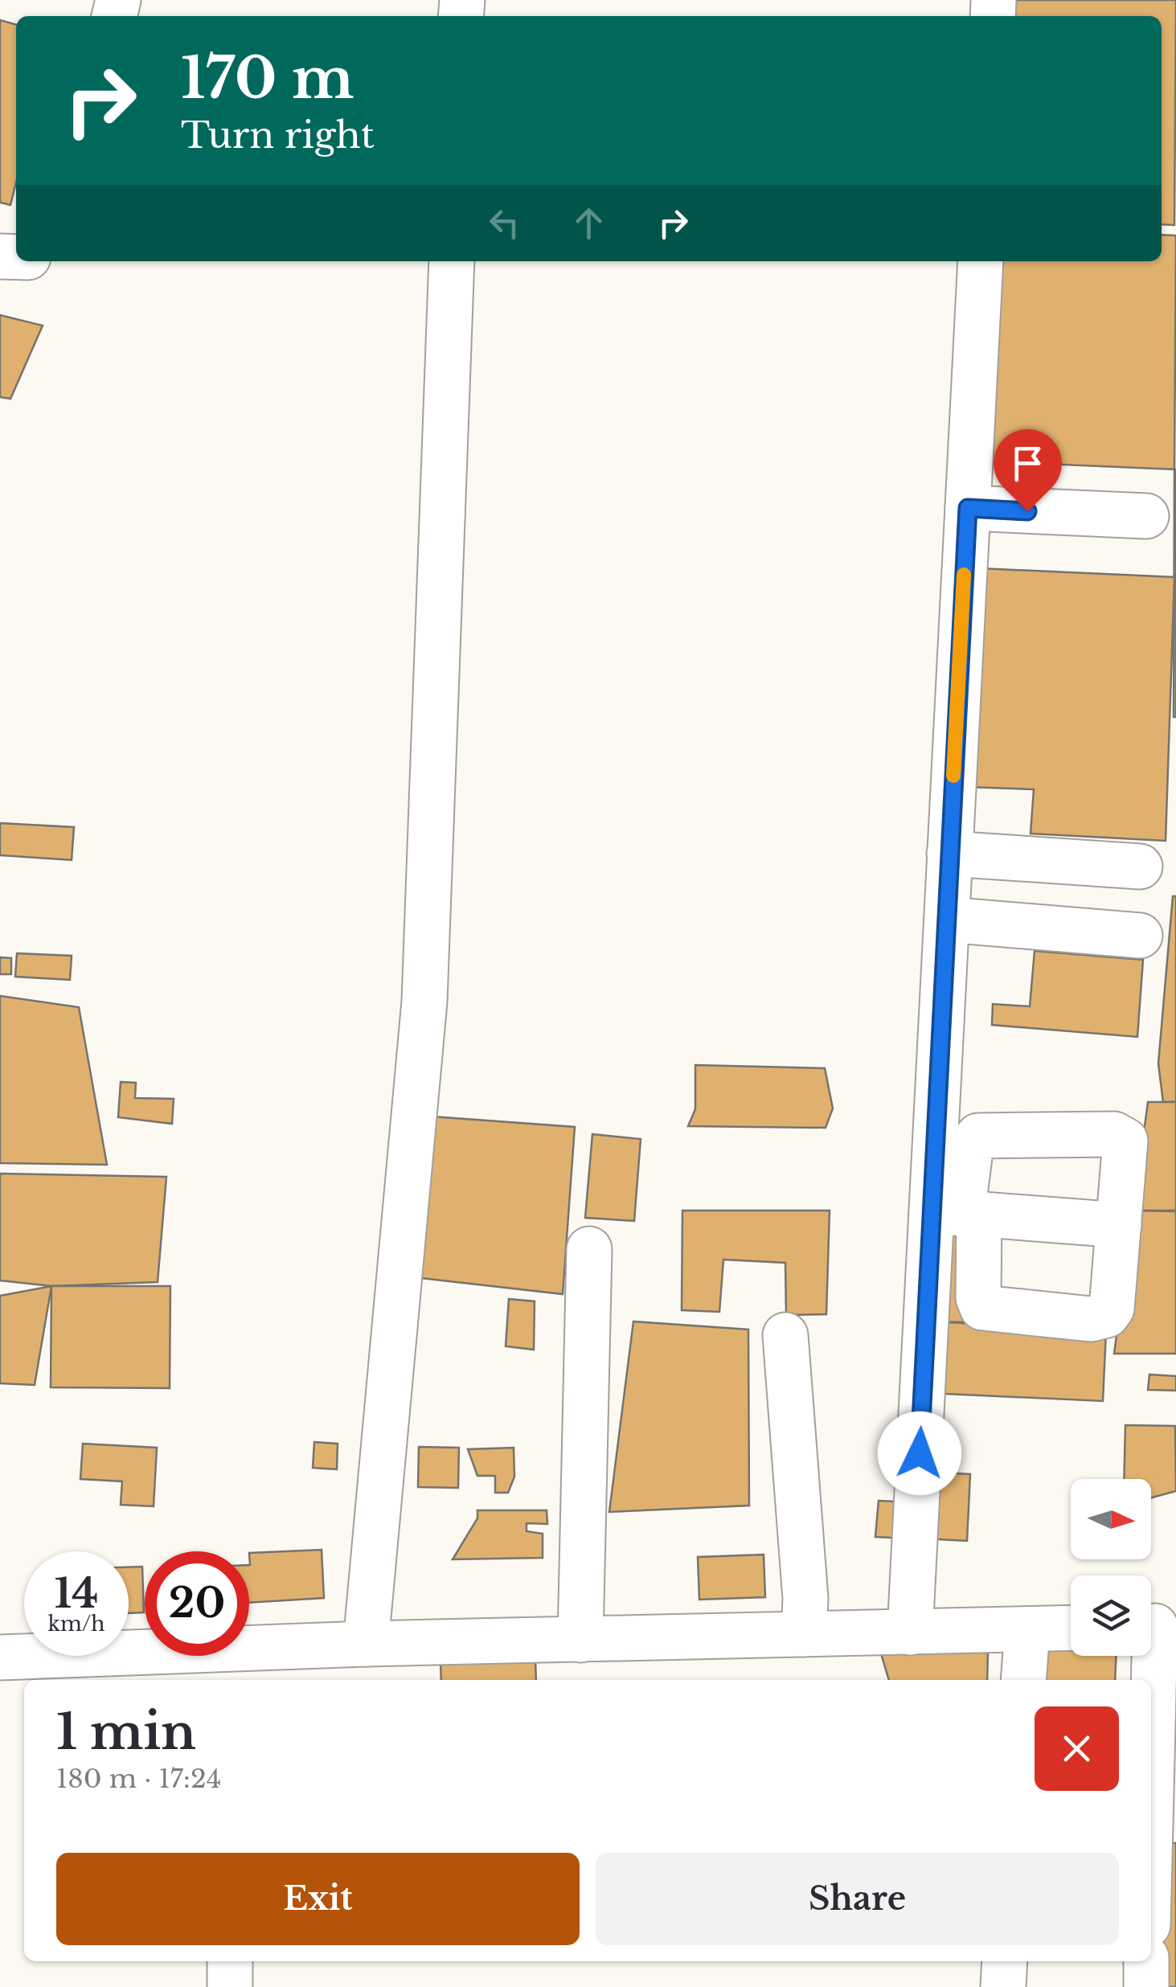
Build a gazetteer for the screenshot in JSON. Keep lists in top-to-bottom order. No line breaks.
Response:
{"north":"right","page":{"turn":["170 m","Turn right"],"speed":"14 km/h","limit":"20","heading":["1 min","180 m · 17:24"],"buttons":["Exit","Share"]}}
